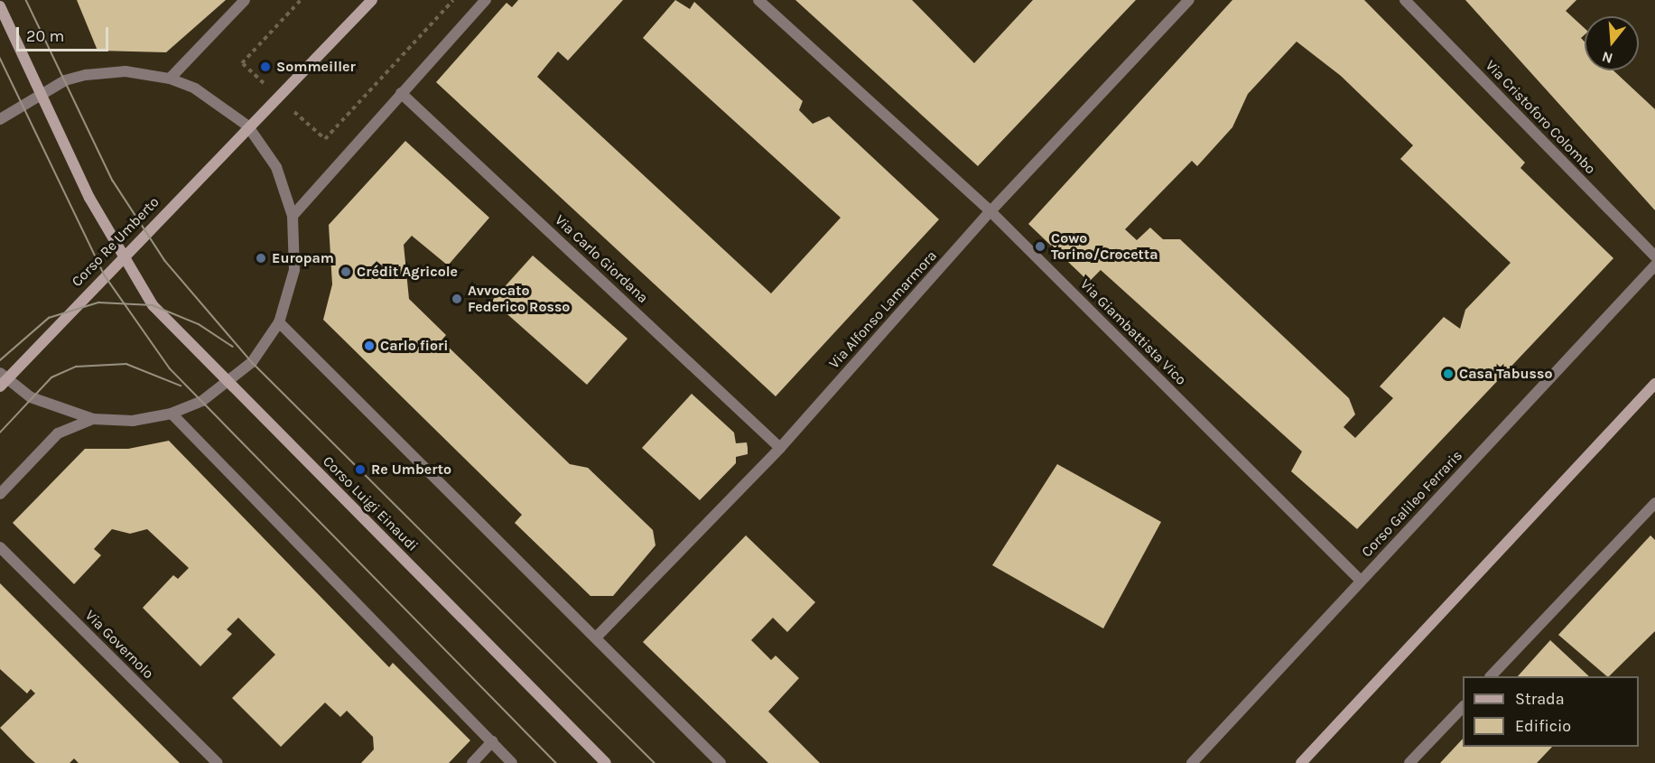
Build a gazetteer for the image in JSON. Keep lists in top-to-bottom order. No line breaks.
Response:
{"streets":{"main road":["Corso Re Umberto","Corso Luigi Einaudi"],"street":["Via Cristoforo Colombo","Via Carlo Giordana","Via Alfonso Lamarmora","Via Giambattista Vico","Corso Galileo Ferraris","Via Governolo"]},"crossings":[["Corso Re Umberto","Corso Luigi Einaudi"],["Via Carlo Giordana","Via Alfonso Lamarmora"],["Via Alfonso Lamarmora","Via Giambattista Vico"],["Via Giambattista Vico","Corso Galileo Ferraris"]],"places":["Sommeiller","Cowo Torino/Crocetta","Europam","Crédit Agricole","Avvocato Federico Rosso","Carlo fiori","Casa Tabusso","Re Umberto"],"legend":["Strada","Edificio"],"scale_bar":"20 m","north":"bottom"}
